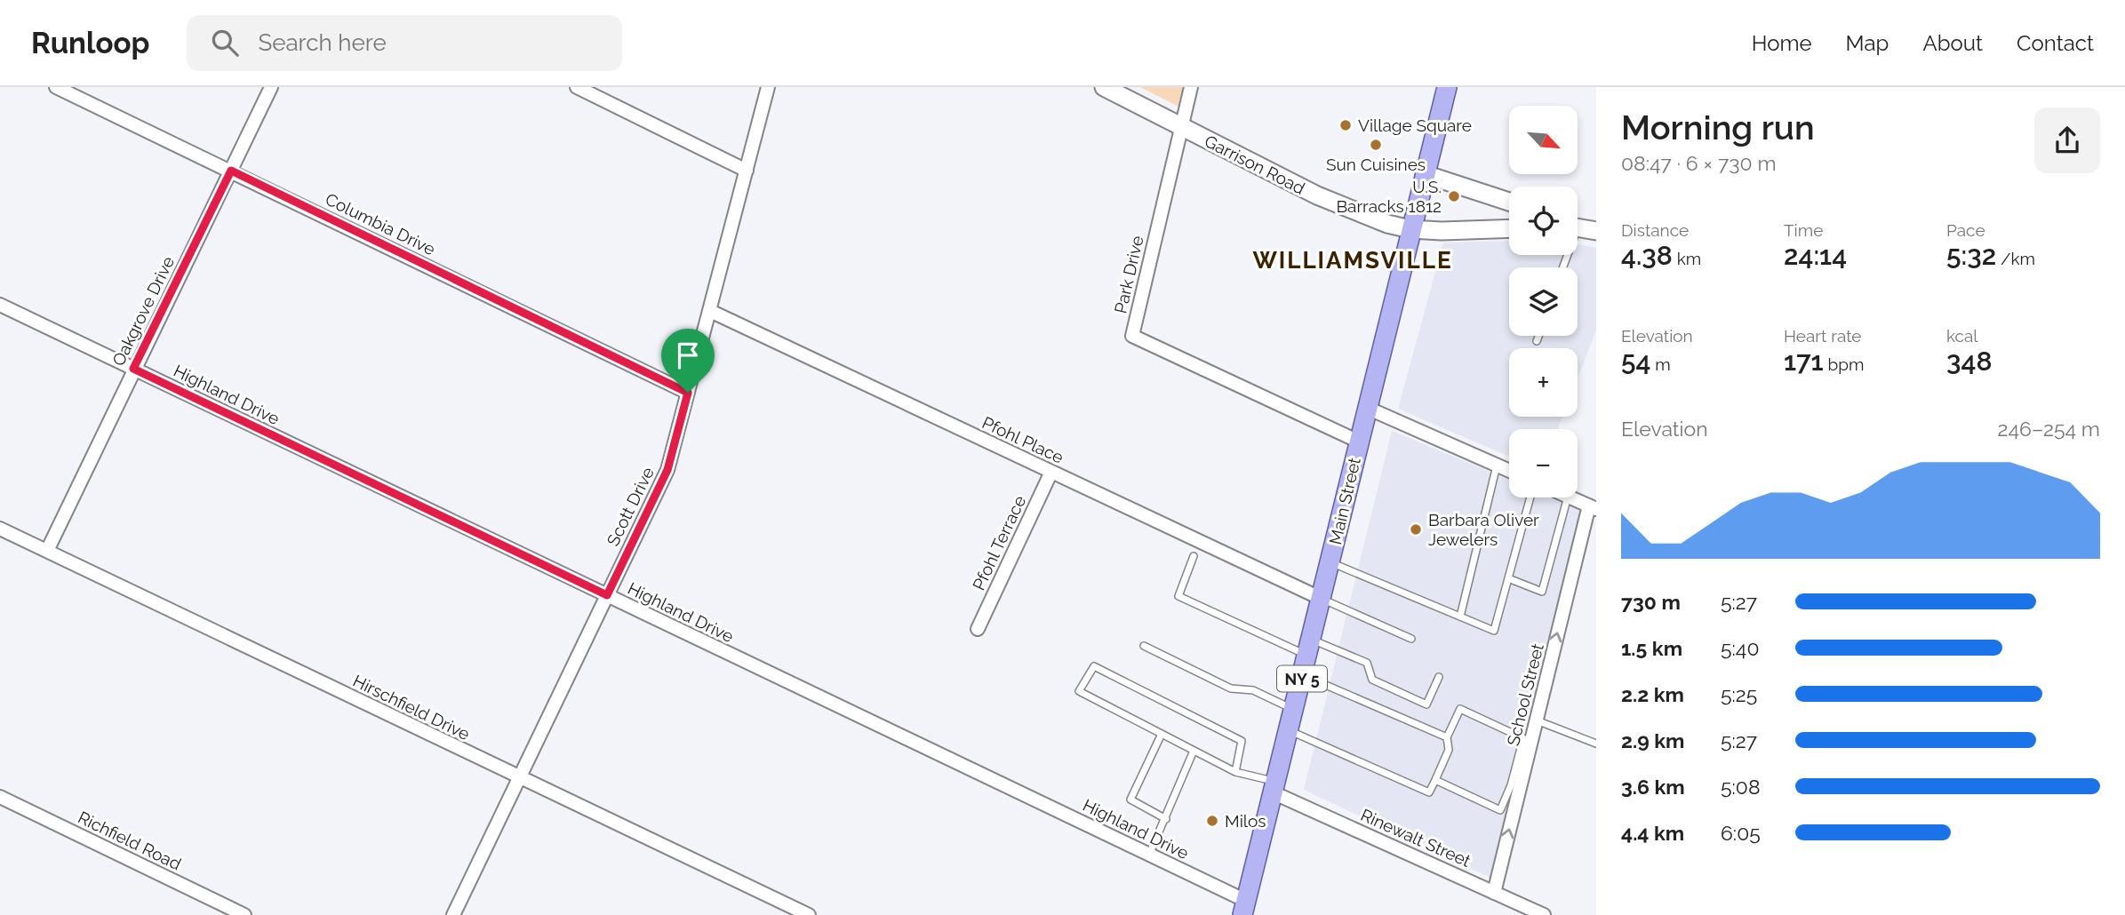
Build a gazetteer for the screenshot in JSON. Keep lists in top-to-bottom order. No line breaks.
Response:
{"streets":{"main road":["Main Street","NY 5"],"street":["Garrison Road","Columbia Drive","Park Drive","Oakgrove Drive","Highland Drive","Pfohl Place","Scott Drive","Pfohl Terrace","School Street","Hirschfield Drive","Rinewalt Street","Richfield Road"]},"crossings":[["Garrison Road","Park Drive"],["Garrison Road","Main Street"],["Columbia Drive","Oakgrove Drive"],["Columbia Drive","Scott Drive"],["Park Drive","Main Street"],["Oakgrove Drive","Highland Drive"],["Oakgrove Drive","Hirschfield Drive"],["Highland Drive","Main Street"],["Highland Drive","Scott Drive"],["Pfohl Place","Main Street"],["Pfohl Place","Scott Drive"],["Pfohl Place","Pfohl Terrace"],["Main Street","Rinewalt Street"],["Scott Drive","Hirschfield Drive"],["School Street","Rinewalt Street"]],"one_way":["School Street"],"districts":["WILLIAMSVILLE"],"places":["Village Square","Sun Cuisines","U.S. Barracks 1812","Barbara Oliver Jewelers","Milos"],"north":"bottom right","page":{"header":"Runloop","search":"Search here","nav":["Home","Map","About","Contact"],"heading":["Morning run","08:47 · 6 × 730 m"],"map_buttons":["+","−"],"stats":[["Distance","4.38 km"],["Time","24:14"],["Pace","5:32 /km"],["Elevation","54 m"],["Heart rate","171 bpm"],["kcal","348"]],"chart":["Elevation","246–254 m"],"list":[{"name":"730 m","note":"5:27"},{"name":"1.5 km","note":"5:40"},{"name":"2.2 km","note":"5:25"},{"name":"2.9 km","note":"5:27"},{"name":"3.6 km","note":"5:08"},{"name":"4.4 km","note":"6:05"}]}}
